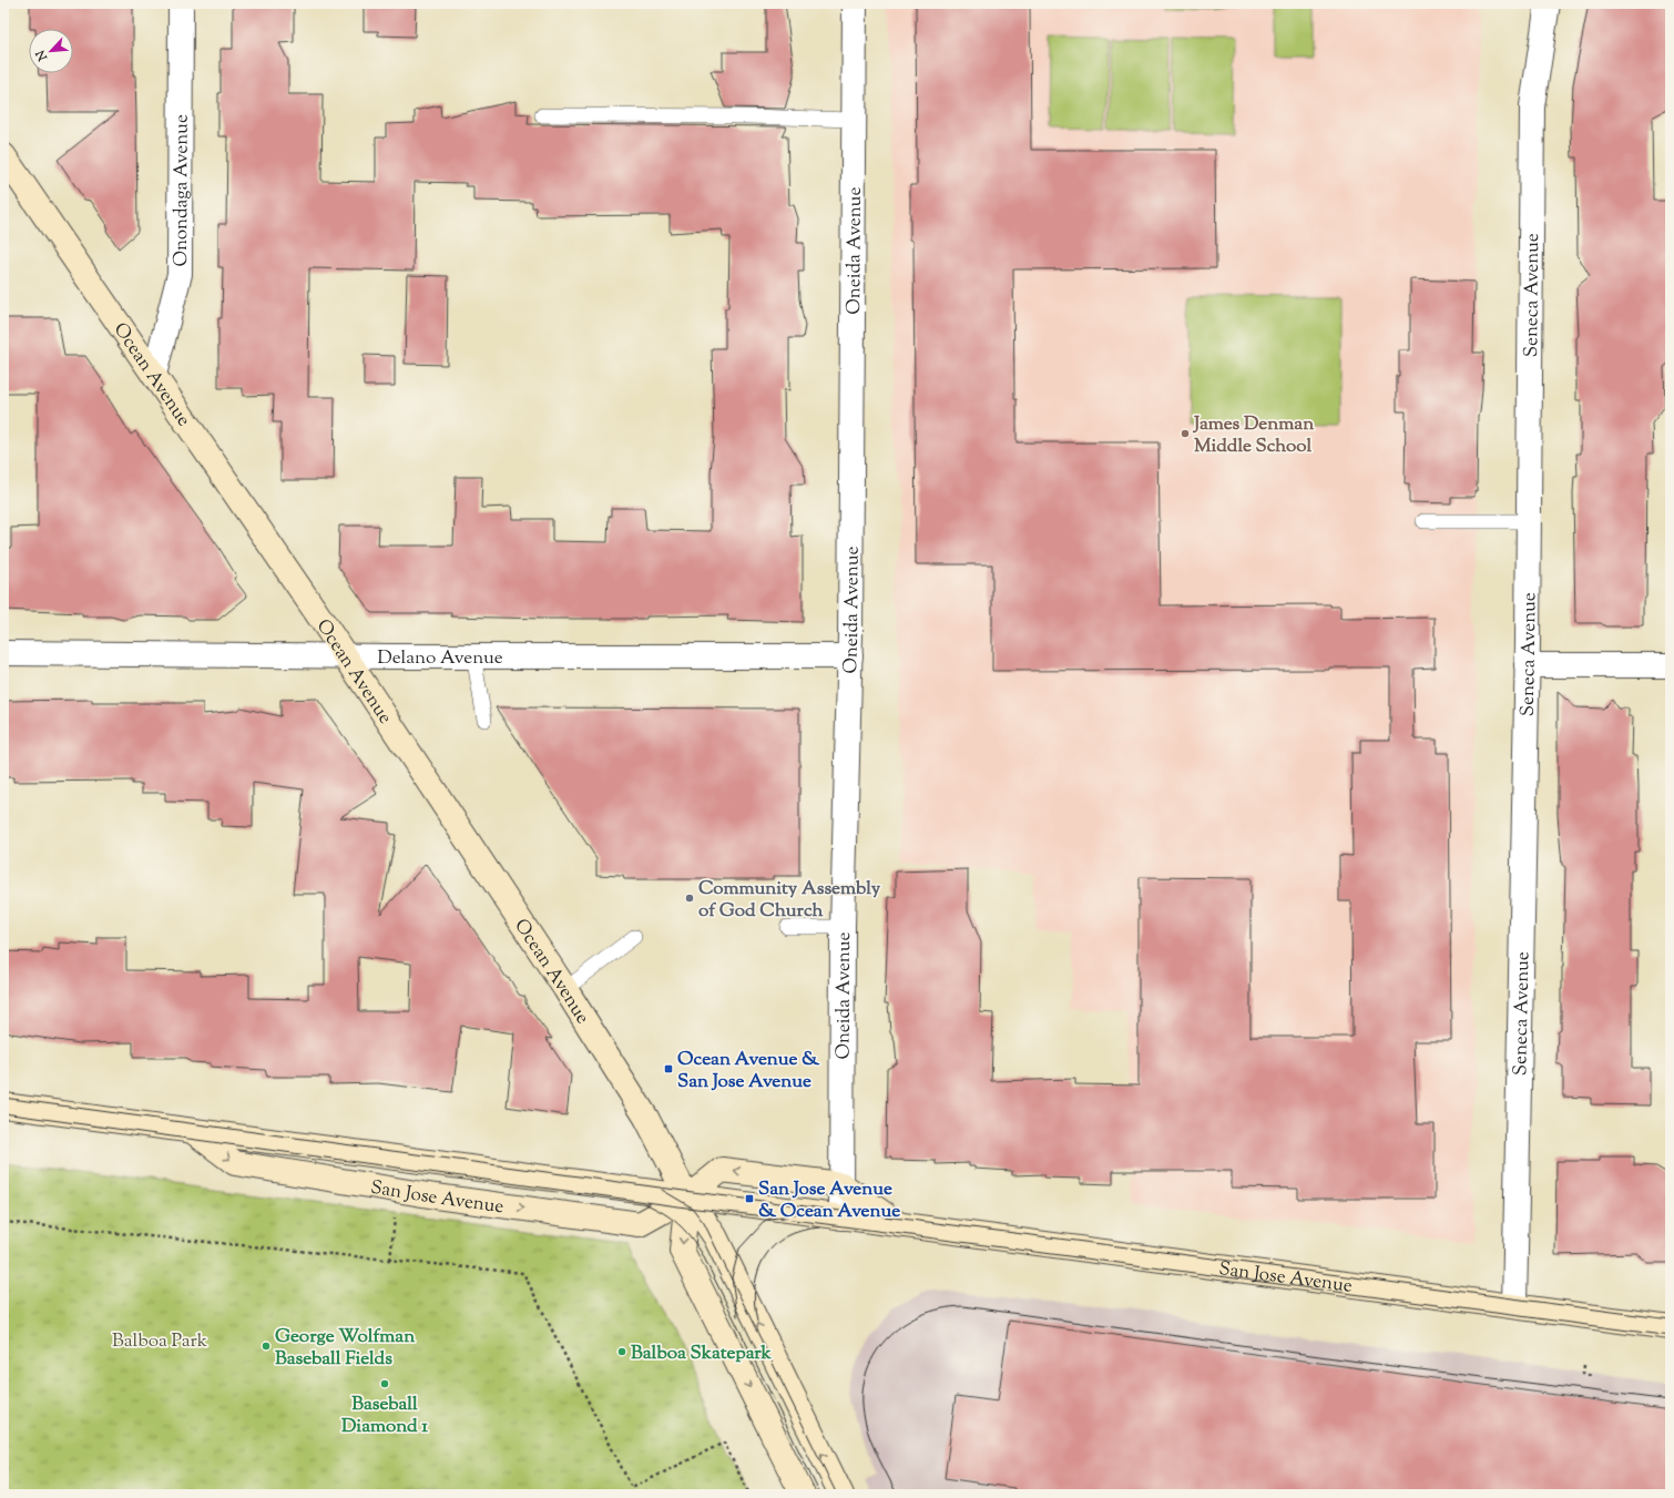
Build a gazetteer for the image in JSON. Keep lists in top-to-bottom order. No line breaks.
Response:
{"streets":{"main road":["Ocean Avenue","San Jose Avenue"],"street":["Onondaga Avenue","Oneida Avenue","Seneca Avenue","Delano Avenue"]},"crossings":[["Onondaga Avenue","Ocean Avenue"],["Oneida Avenue","Delano Avenue"],["Oneida Avenue","San Jose Avenue"],["Seneca Avenue","San Jose Avenue"],["Ocean Avenue","Delano Avenue"],["Ocean Avenue","San Jose Avenue"]],"parks":["Balboa Park"],"places":{"other":["James Denman Middle School","Community Assembly of God Church","George Wolfman Baseball Fields","Balboa Skatepark","Baseball Diamond 1"],"transit":["Ocean Avenue & San Jose Avenue","San Jose Avenue & Ocean Avenue"]},"north":"bottom left"}
